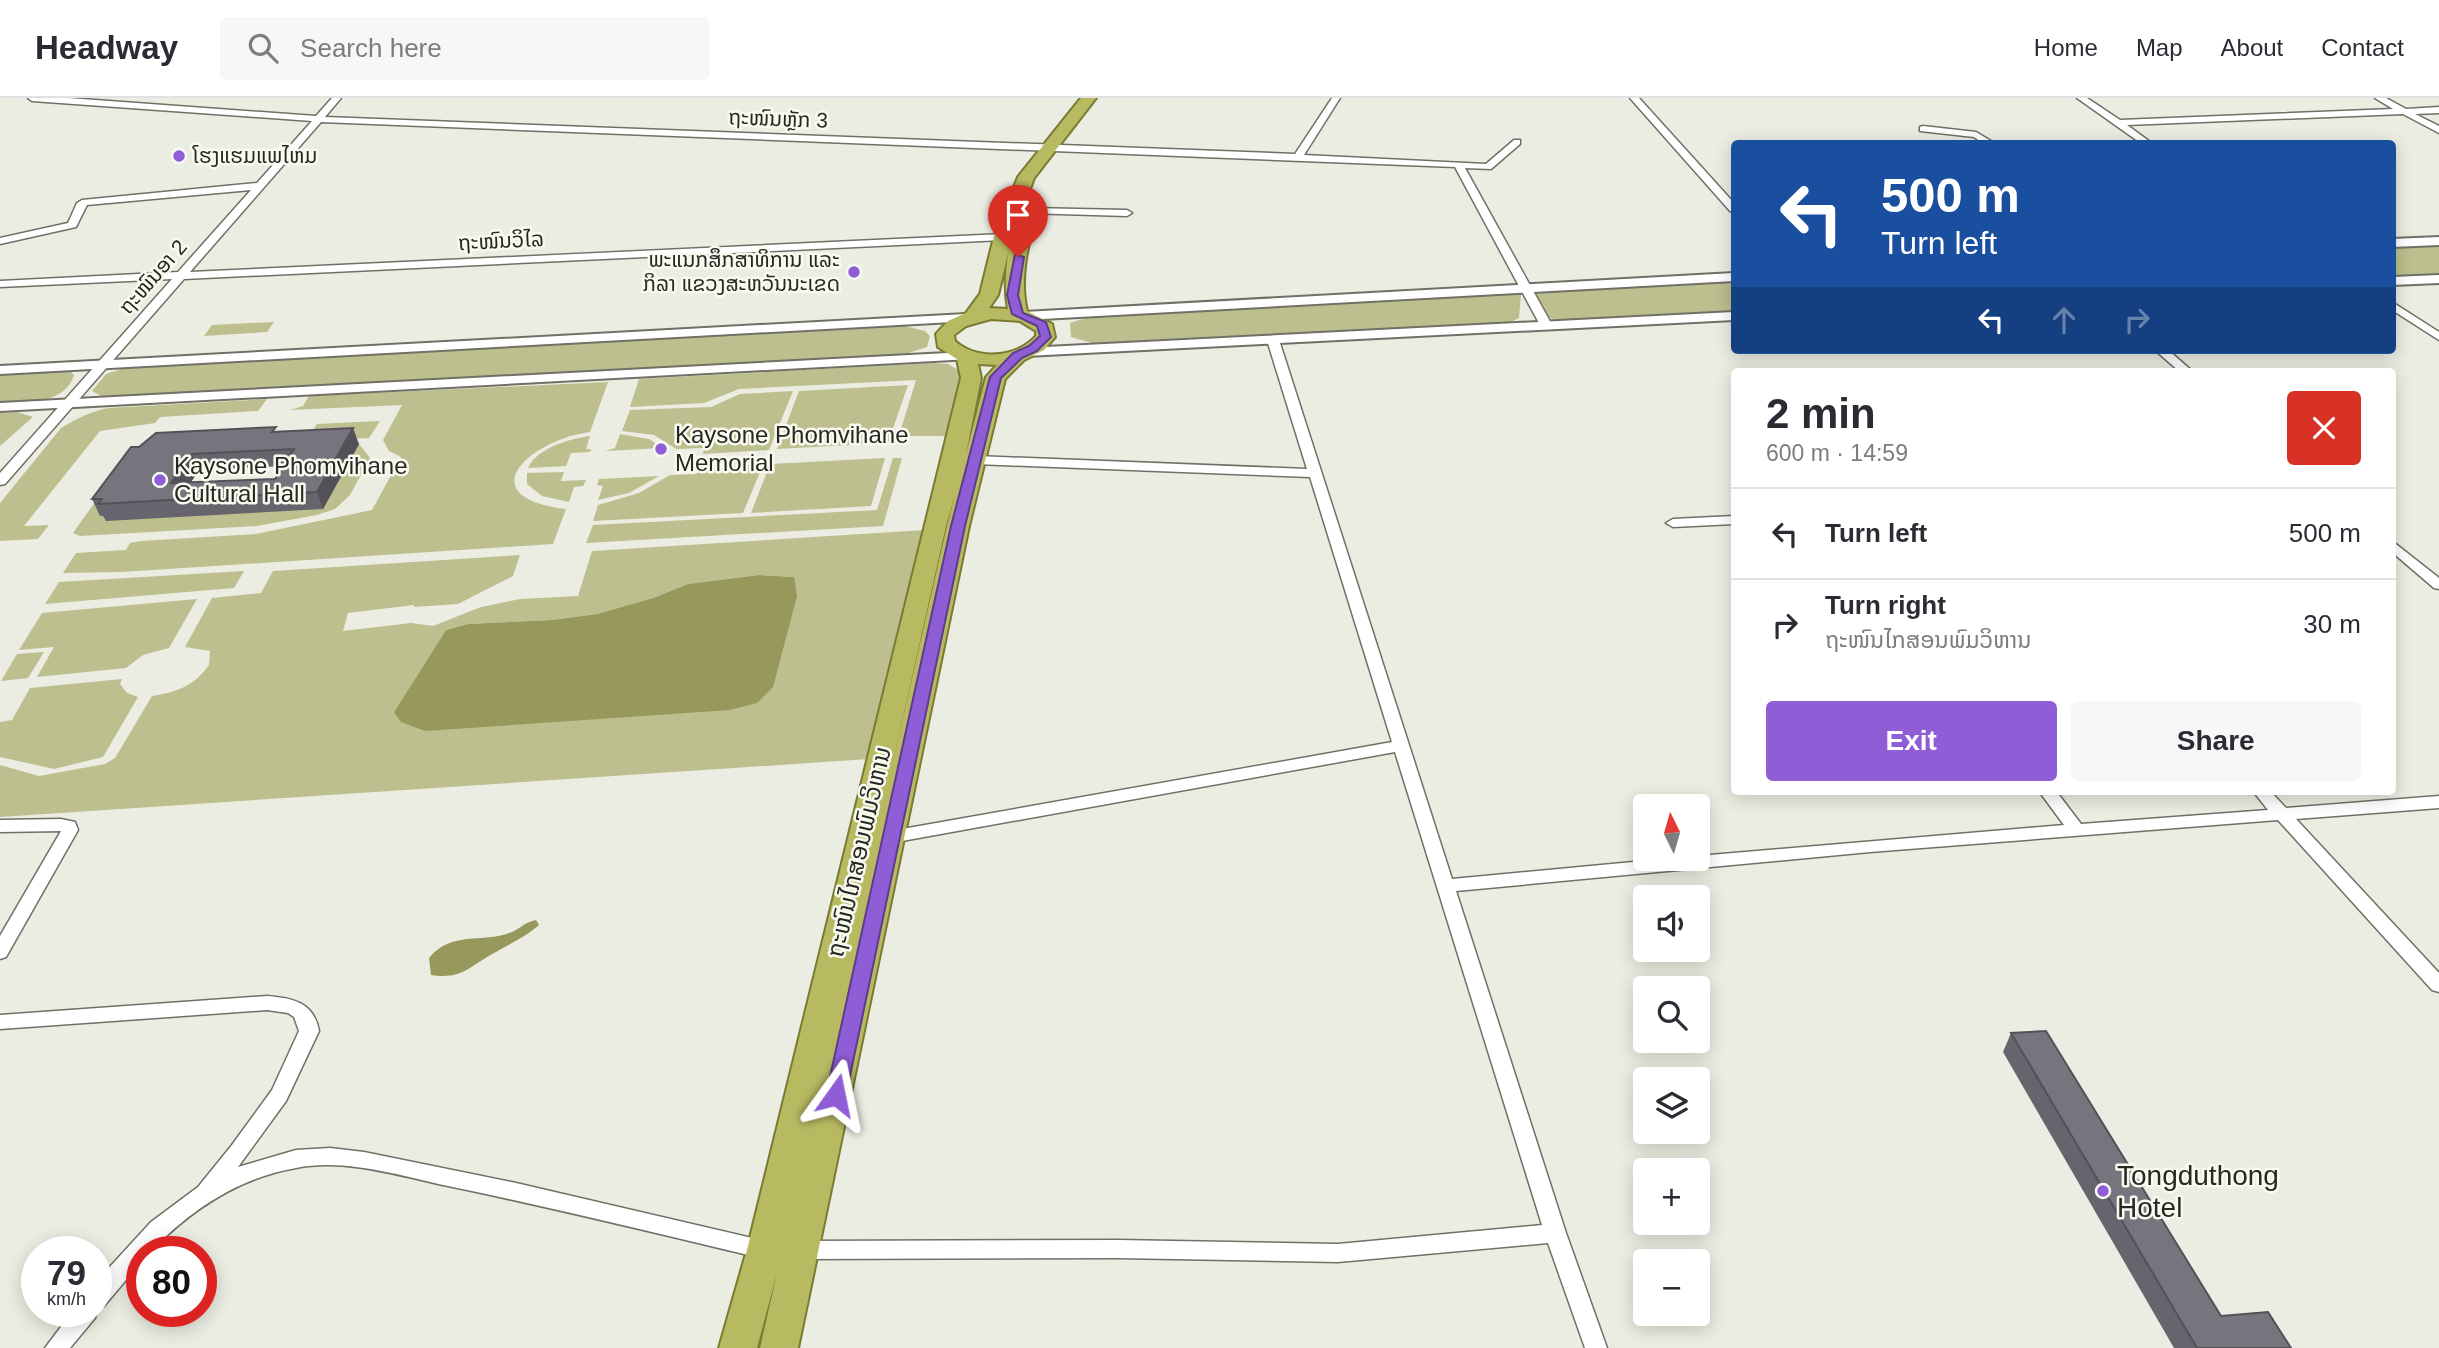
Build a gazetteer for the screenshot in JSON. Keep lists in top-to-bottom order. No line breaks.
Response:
{"streets":{"highway":["ຖະໜົນໄກສອນພົມວິຫານ"],"street":["ຖະໜົນຫຼັກ 3","ຖະໜົນວິໄລ","ຖະໜົນອາ 2"]},"crossings":[["ຖະໜົນຫຼັກ 3","ຖະໜົນອາ 2"],["ຖະໜົນວິໄລ","ຖະໜົນອາ 2"]],"places":["ໂຮງແຮມແພໄຫມ","ພະແນກສຶກສາທິການ ແລະ ກິລາ ແຂວງສະຫວັນນະເຂດ","Kaysone Phomvihane Memorial","Kaysone Phomvihane Cultural Hall","Tongduthong Hotel"],"north":"top","page":{"header":"Headway","search":"Search here","nav":["Home","Map","About","Contact"],"turn":["500 m","Turn left"],"heading":["2 min","600 m · 14:59"],"list":[{"name":"Turn left","value":"500 m"},{"name":"Turn right","note":"ຖະໜົນໄກສອນພົມວິຫານ","value":"30 m"}],"buttons":["Exit","Share"],"map_buttons":["+","−"],"speed":"79 km/h","limit":"80"}}
